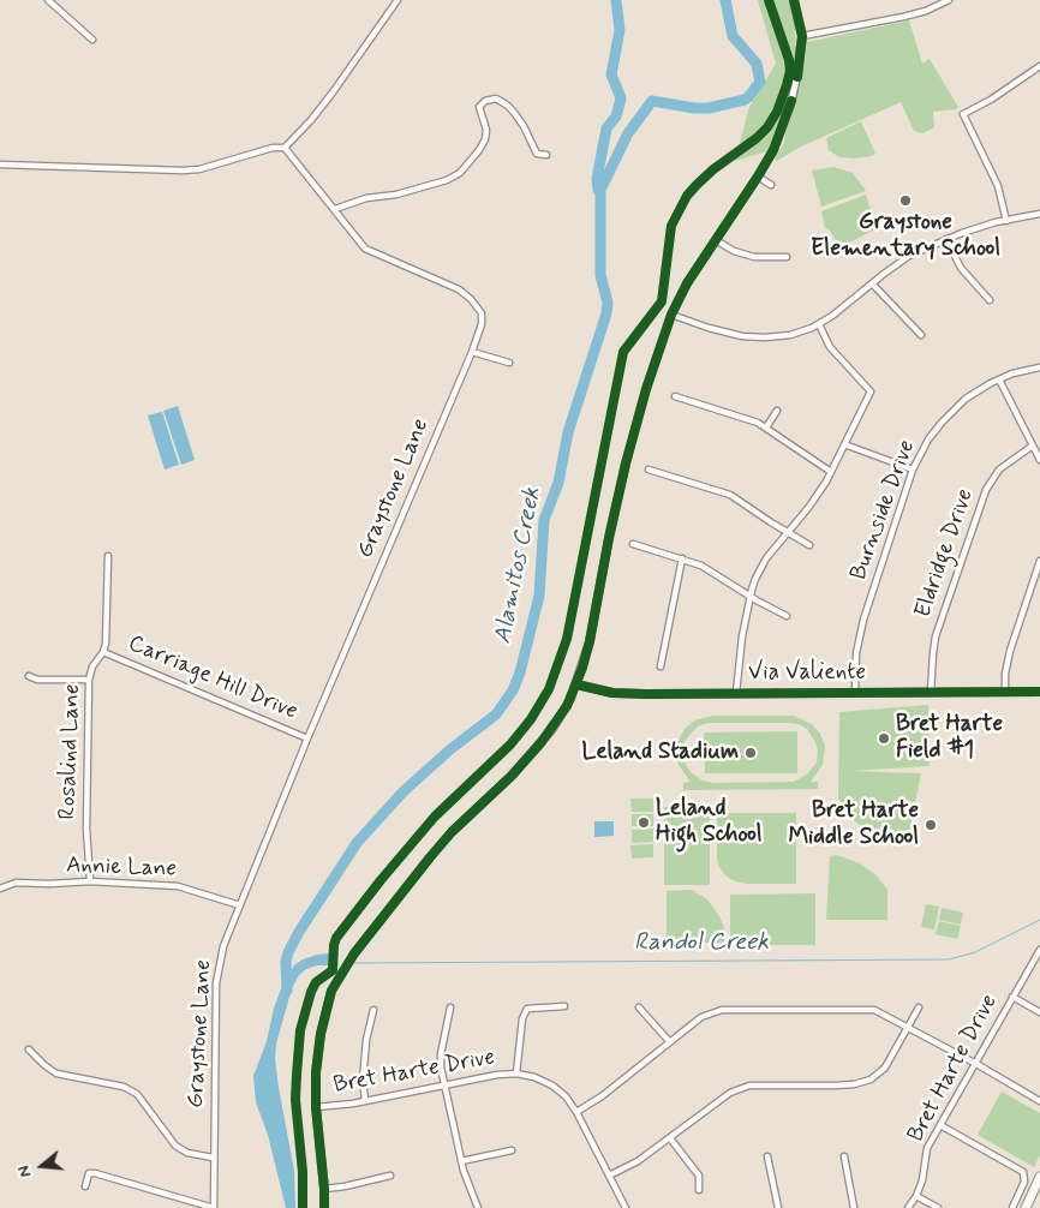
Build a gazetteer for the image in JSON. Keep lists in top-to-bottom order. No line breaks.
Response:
{"streets":{"street":["Graystone Lane","Burnside Drive","Eldridge Drive","Via Valiente","Carriage Hill Drive","Rosalind Lane","Annie Lane","Bret Harte Drive"]},"crossings":[["Graystone Lane","Carriage Hill Drive"],["Graystone Lane","Annie Lane"],["Burnside Drive","Via Valiente"],["Eldridge Drive","Via Valiente"],["Carriage Hill Drive","Rosalind Lane"],["Rosalind Lane","Annie Lane"]],"water":["Alamitos Creek","Randol Creek"],"places":["Graystone Elementary School","Bret Harte Field #1","Leland Stadium","Leland High School","Bret Harte Middle School"],"north":"left"}
